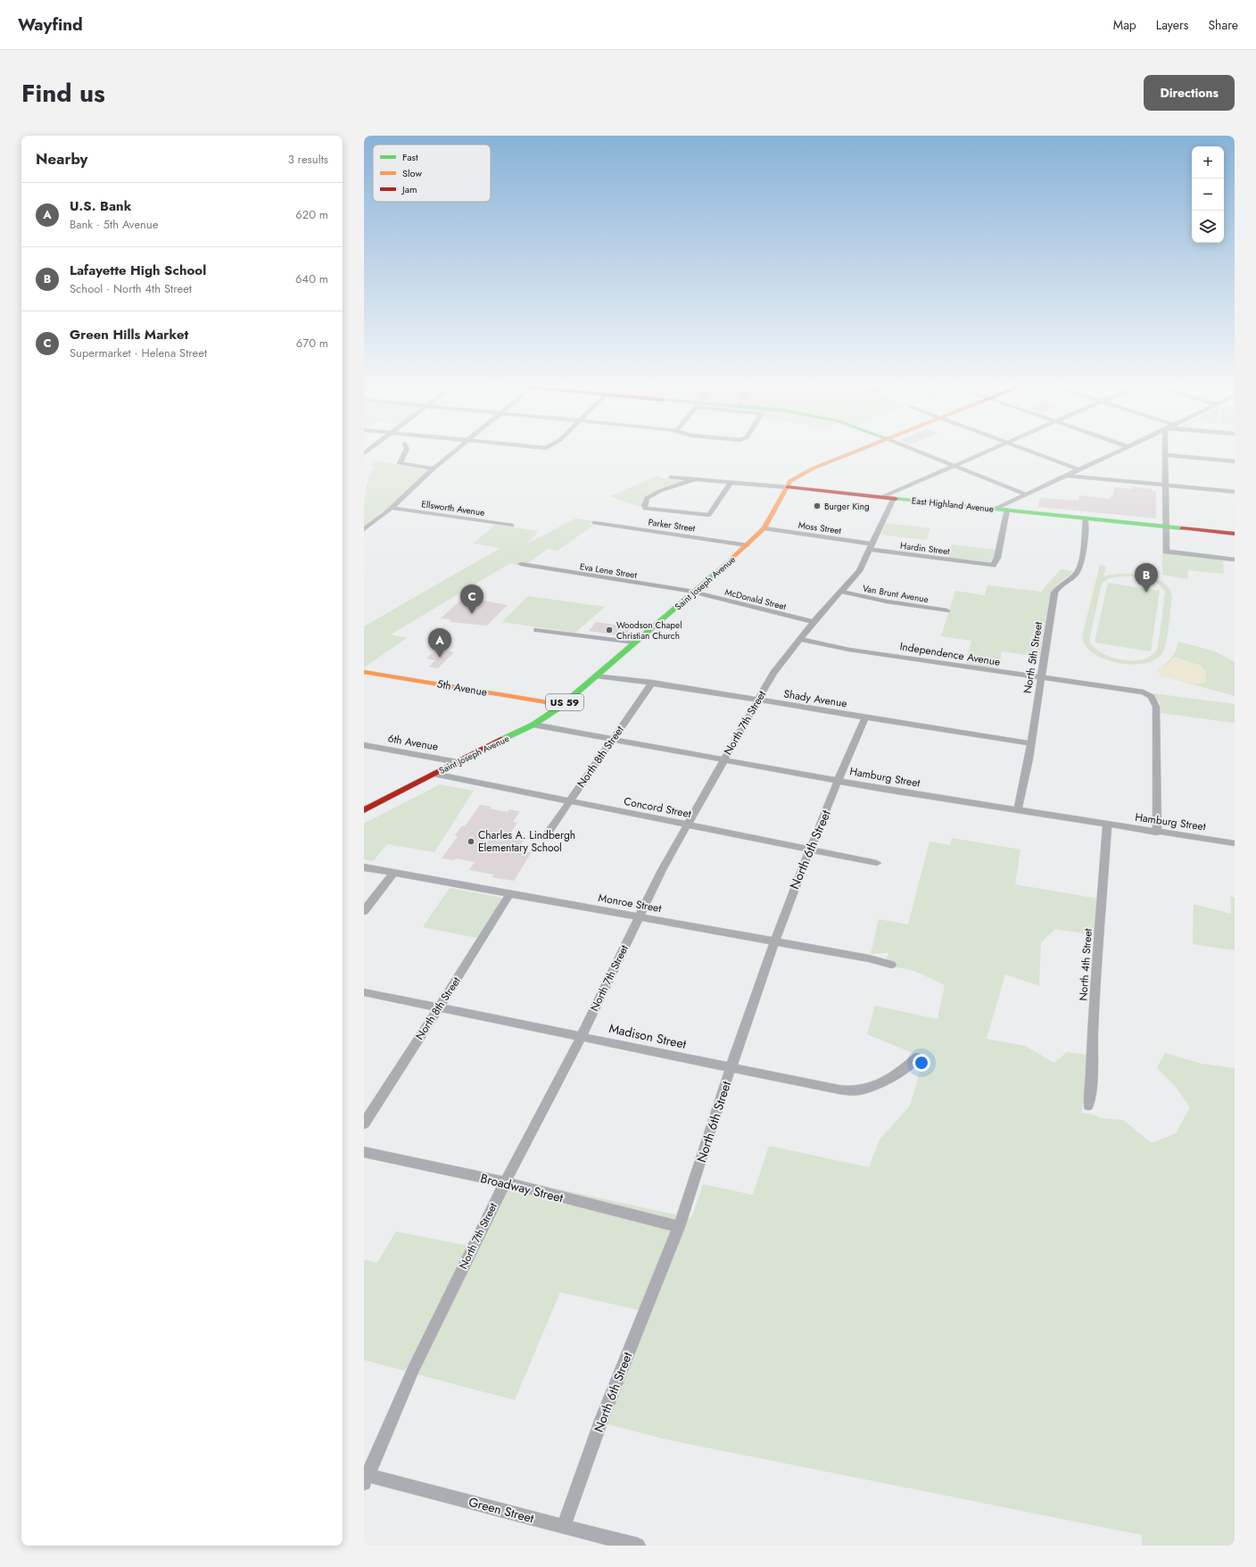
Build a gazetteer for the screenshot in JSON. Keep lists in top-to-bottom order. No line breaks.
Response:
{"streets":{"street":["East Highland Avenue","Ellsworth Avenue","Parker Street","Moss Street","Hardin Street","Eva Lene Street","Saint Joseph Avenue","Van Brunt Avenue","McDonald Street","Independence Avenue","North 5th Street","5th Avenue","Shady Avenue","US 59","North 7th Street","6th Avenue","North 8th Street","Hamburg Street","Concord Street","North 6th Street","Monroe Street","North 4th Street","Madison Street","Broadway Street","Green Street"]},"crossings":[["East Highland Avenue","Hardin Street"],["East Highland Avenue","Saint Joseph Avenue"],["East Highland Avenue","North 5th Street"],["East Highland Avenue","North 7th Street"],["Parker Street","Saint Joseph Avenue"],["Moss Street","Hardin Street"],["Moss Street","Saint Joseph Avenue"],["Moss Street","North 7th Street"],["Hardin Street","North 7th Street"],["Eva Lene Street","Saint Joseph Avenue"],["Eva Lene Street","McDonald Street"],["Saint Joseph Avenue","McDonald Street"],["Saint Joseph Avenue","5th Avenue"],["Saint Joseph Avenue","Shady Avenue"],["Saint Joseph Avenue","6th Avenue"],["Saint Joseph Avenue","Hamburg Street"],["Saint Joseph Avenue","Concord Street"],["Van Brunt Avenue","North 7th Street"],["McDonald Street","North 7th Street"],["Independence Avenue","North 5th Street"],["Independence Avenue","North 7th Street"],["Independence Avenue","Hamburg Street"],["North 5th Street","Shady Avenue"],["North 5th Street","Hamburg Street"],["Shady Avenue","North 7th Street"],["Shady Avenue","North 8th Street"],["Shady Avenue","North 6th Street"],["North 7th Street","Hamburg Street"],["North 7th Street","Concord Street"],["North 7th Street","Monroe Street"],["North 7th Street","Madison Street"],["North 7th Street","Broadway Street"],["North 7th Street","Green Street"],["North 8th Street","Hamburg Street"],["North 8th Street","Concord Street"],["North 8th Street","Monroe Street"],["North 8th Street","Madison Street"],["Hamburg Street","North 6th Street"],["Hamburg Street","North 4th Street"],["Concord Street","North 6th Street"],["North 6th Street","Monroe Street"],["North 6th Street","Madison Street"],["North 6th Street","Broadway Street"],["North 6th Street","Green Street"]],"places":["Burger King","Woodson Chapel Christian Church","Charles A. Lindbergh Elementary School"],"legend":["Fast","Slow","Jam"],"page":{"header":"Wayfind","nav":["Map","Layers","Share"],"title":"Find us","buttons":"Directions","heading":["Nearby","3 results"],"map_buttons":["+","−"],"list":[{"mark":"A","name":"U.S. Bank","note":"Bank · 5th Avenue","value":"620 m"},{"mark":"B","name":"Lafayette High School","note":"School · North 4th Street","value":"640 m"},{"mark":"C","name":"Green Hills Market","note":"Supermarket · Helena Street","value":"670 m"}],"pins":["B","C","A"]}}
